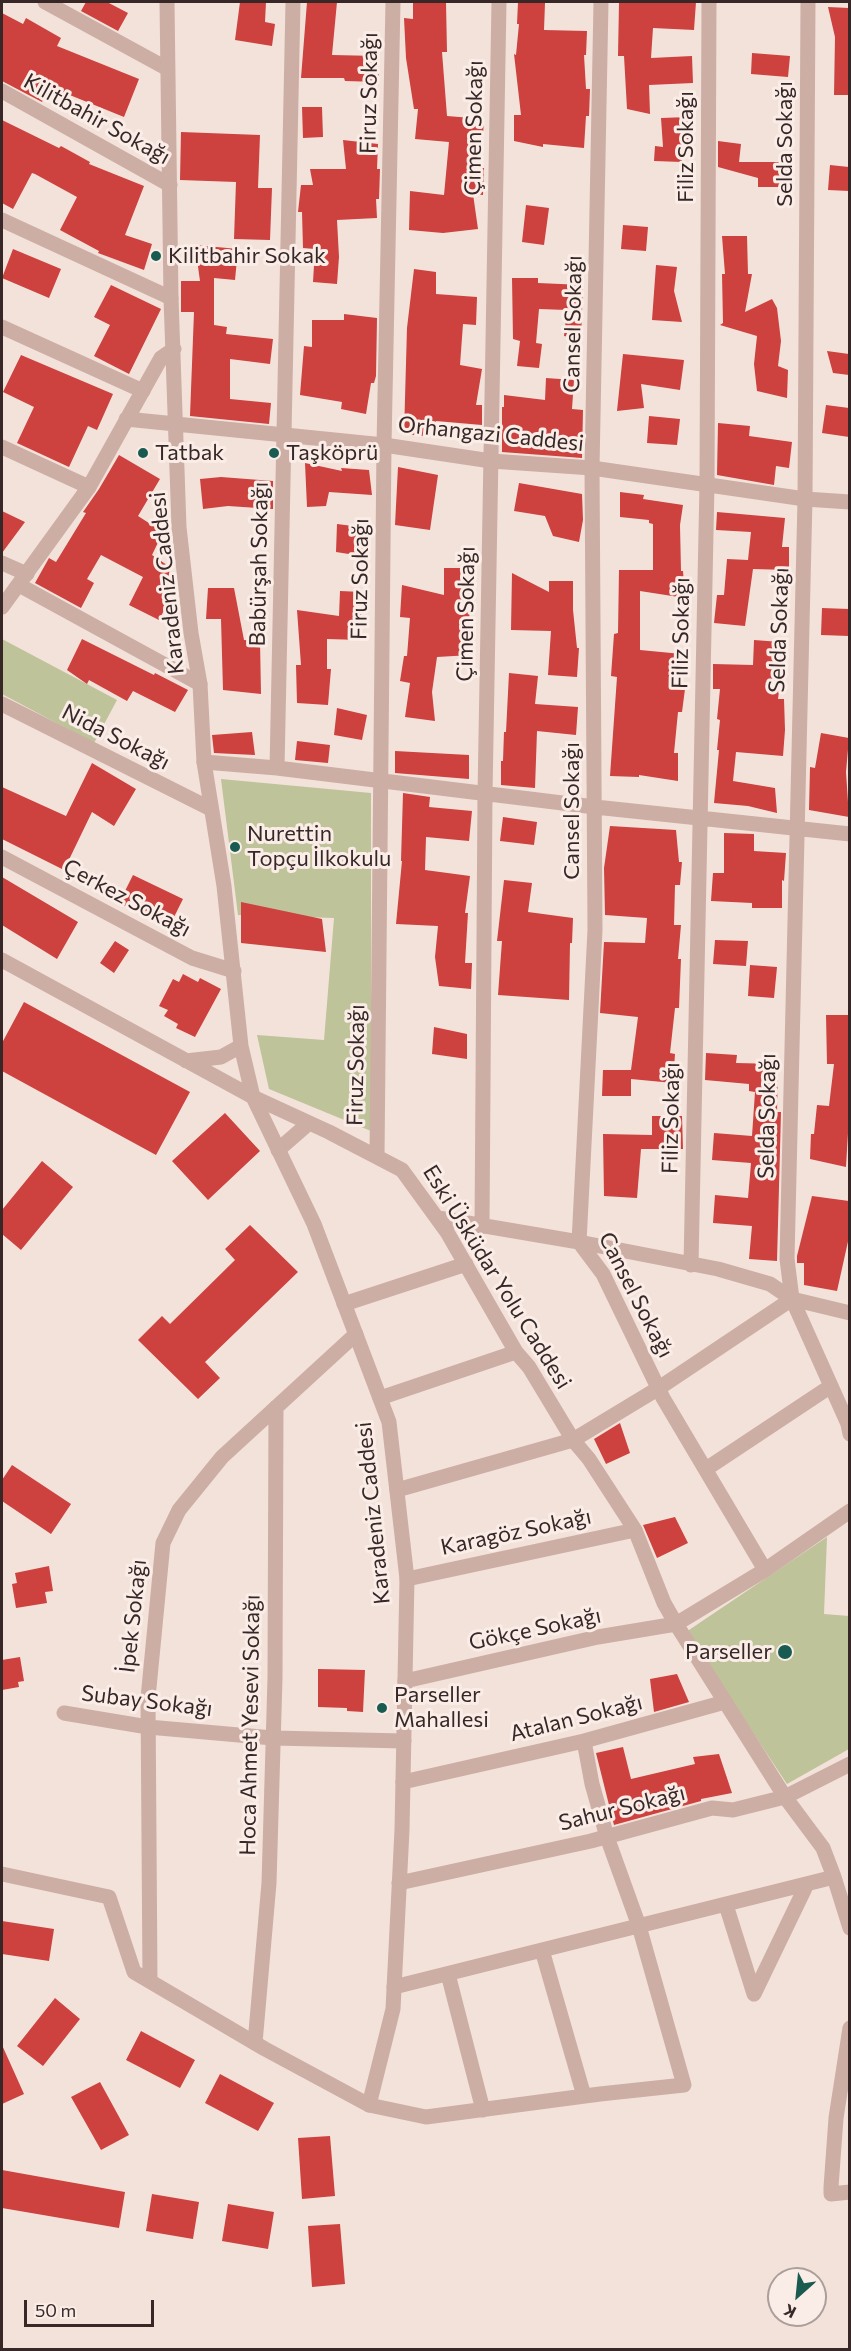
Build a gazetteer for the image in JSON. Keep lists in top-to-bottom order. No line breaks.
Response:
{"streets":{"street":["Firuz Sokağı","Kilitbahir Sokağı","Çimen Sokağı","Selda Sokağı","Filiz Sokağı","Cansel Sokağı","Orhangazi Caddesi","Babürşah Sokağı","Karadeniz Caddesi","Nida Sokağı","Çerkez Sokağı","Eski Üsküdar Yolu Caddesi","Karagöz Sokağı","İpek Sokağı","Gökçe Sokağı","Subay Sokağı","Atalan Sokağı","Hoca Ahmet Yesevi Sokağı","Sahur Sokağı"]},"crossings":[["Firuz Sokağı","Orhangazi Caddesi"],["Firuz Sokağı","Eski Üsküdar Yolu Caddesi"],["Kilitbahir Sokağı","Karadeniz Caddesi"],["Çimen Sokağı","Orhangazi Caddesi"],["Selda Sokağı","Orhangazi Caddesi"],["Filiz Sokağı","Orhangazi Caddesi"],["Cansel Sokağı","Orhangazi Caddesi"],["Orhangazi Caddesi","Babürşah Sokağı"],["Orhangazi Caddesi","Karadeniz Caddesi"],["Karadeniz Caddesi","Nida Sokağı"],["Karadeniz Caddesi","Çerkez Sokağı"],["Karadeniz Caddesi","Eski Üsküdar Yolu Caddesi"],["Karadeniz Caddesi","Karagöz Sokağı"],["Karadeniz Caddesi","İpek Sokağı"],["Karadeniz Caddesi","Gökçe Sokağı"],["Karadeniz Caddesi","Subay Sokağı"],["Karadeniz Caddesi","Atalan Sokağı"],["Karadeniz Caddesi","Sahur Sokağı"],["Eski Üsküdar Yolu Caddesi","Karagöz Sokağı"],["Eski Üsküdar Yolu Caddesi","Gökçe Sokağı"],["Eski Üsküdar Yolu Caddesi","Atalan Sokağı"],["Eski Üsküdar Yolu Caddesi","Sahur Sokağı"],["İpek Sokağı","Subay Sokağı"],["İpek Sokağı","Hoca Ahmet Yesevi Sokağı"],["Subay Sokağı","Hoca Ahmet Yesevi Sokağı"]],"places":["Kilitbahir Sokak","Tatbak","Taşköprü","Nurettin Topçu İlkokulu","Parseller","Parseller Mahallesi"],"scale_bar":"50 m","north":"bottom left"}
